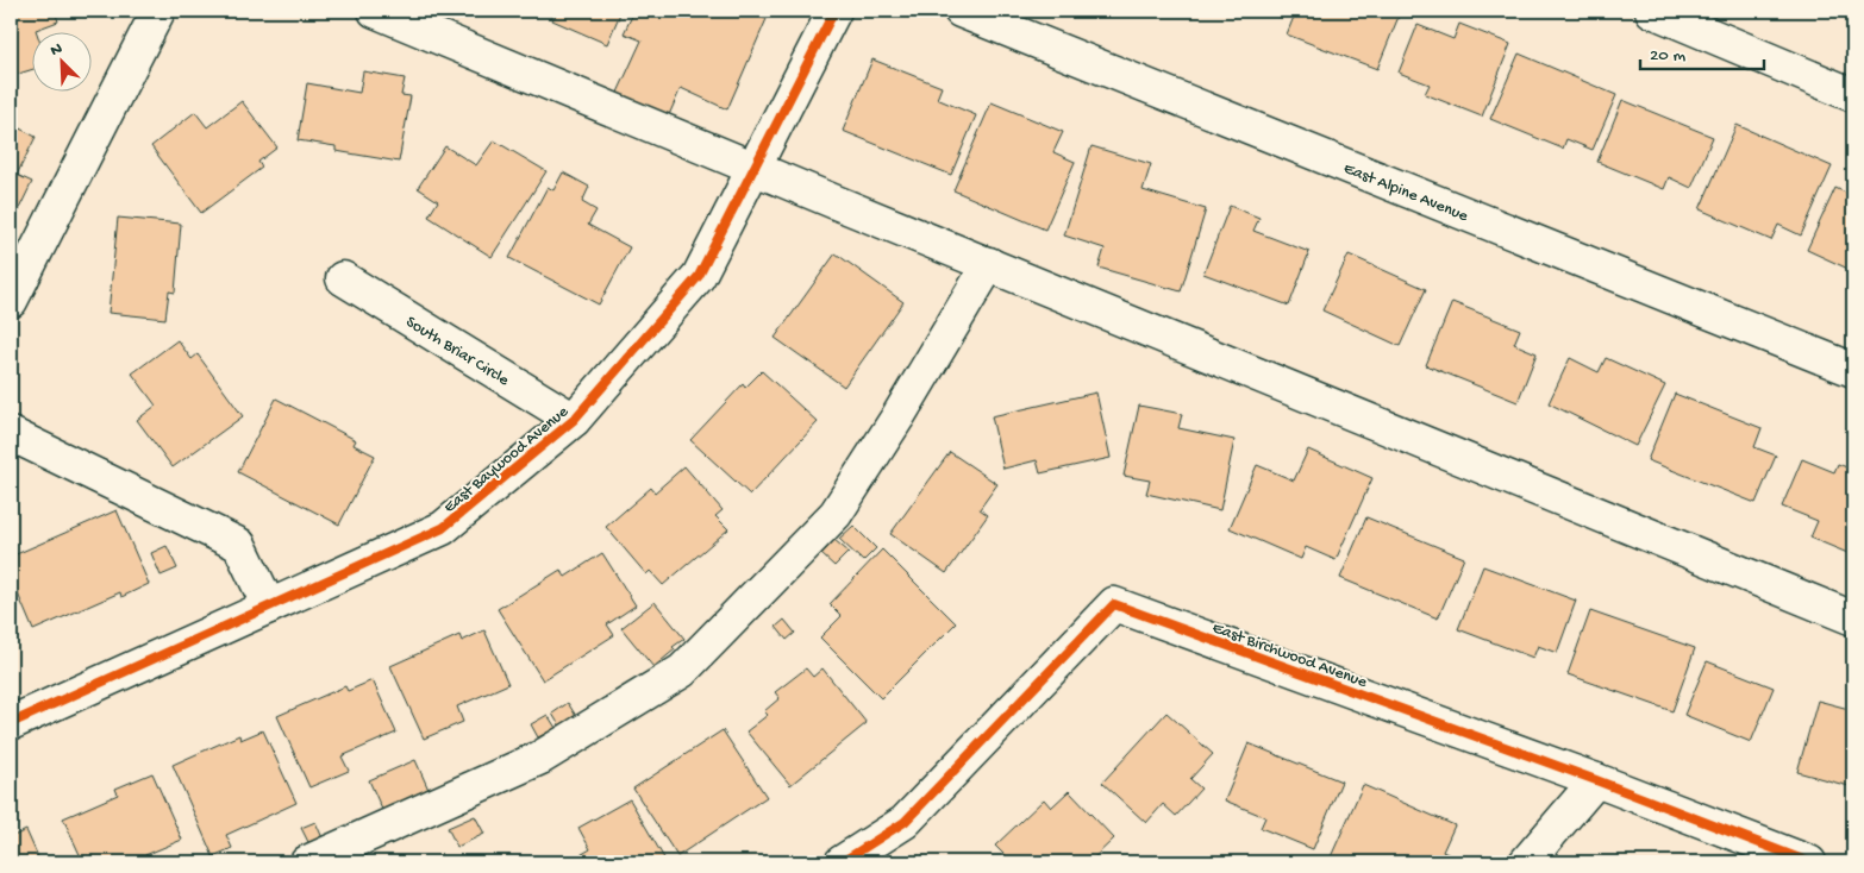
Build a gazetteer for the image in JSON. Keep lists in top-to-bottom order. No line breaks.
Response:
{"streets":{"street":["East Alpine Avenue","South Briar Circle","East Baywood Avenue","East Birchwood Avenue"]},"crossings":[["South Briar Circle","East Baywood Avenue"]],"scale_bar":"20 m","north":"top left"}
